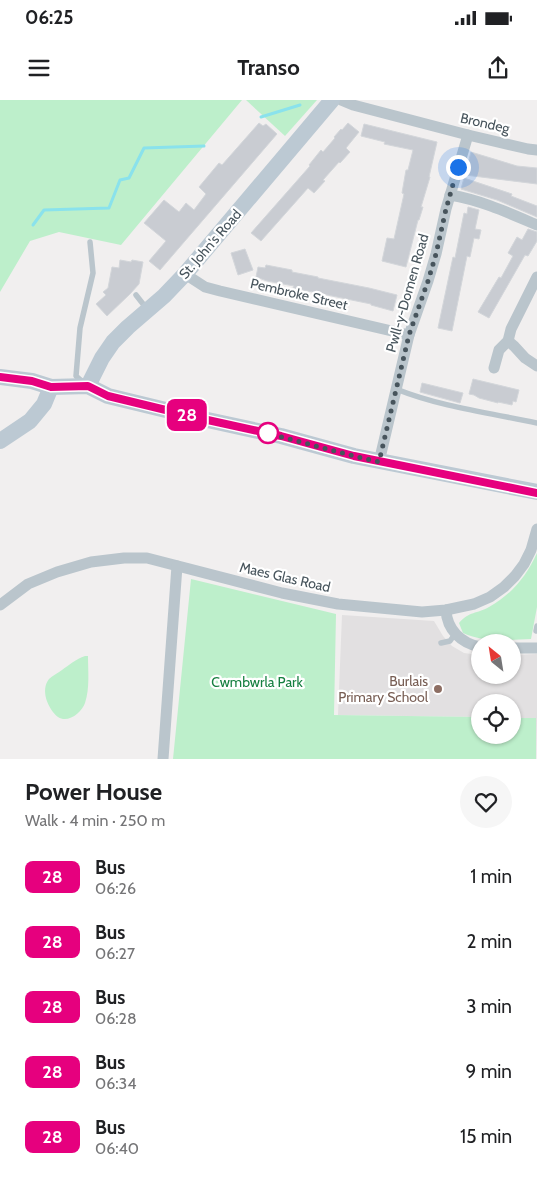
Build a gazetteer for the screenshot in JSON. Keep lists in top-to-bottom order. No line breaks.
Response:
{"streets":{"street":["Brondeg","St. John's Road","Pwll-y-Domen Road","Pembroke Street","Maes Glas Road"]},"crossings":[["Brondeg","Pwll-y-Domen Road"],["St. John's Road","Pembroke Street"],["Pwll-y-Domen Road","Pembroke Street"]],"parks":["Cwmbwrla Park"],"places":["Burlais Primary School"],"lines":["bus line 28"],"north":"top left","page":{"status":"06:25","header":"Transo","on_map":"28","heading":["Power House","Walk · 4 min · 250 m"],"list":[{"mark":"28","name":"Bus","note":"06:26","value":"1 min"},{"mark":"28","name":"Bus","note":"06:27","value":"2 min"},{"mark":"28","name":"Bus","note":"06:28","value":"3 min"},{"mark":"28","name":"Bus","note":"06:34","value":"9 min"},{"mark":"28","name":"Bus","note":"06:40","value":"15 min"}]}}
